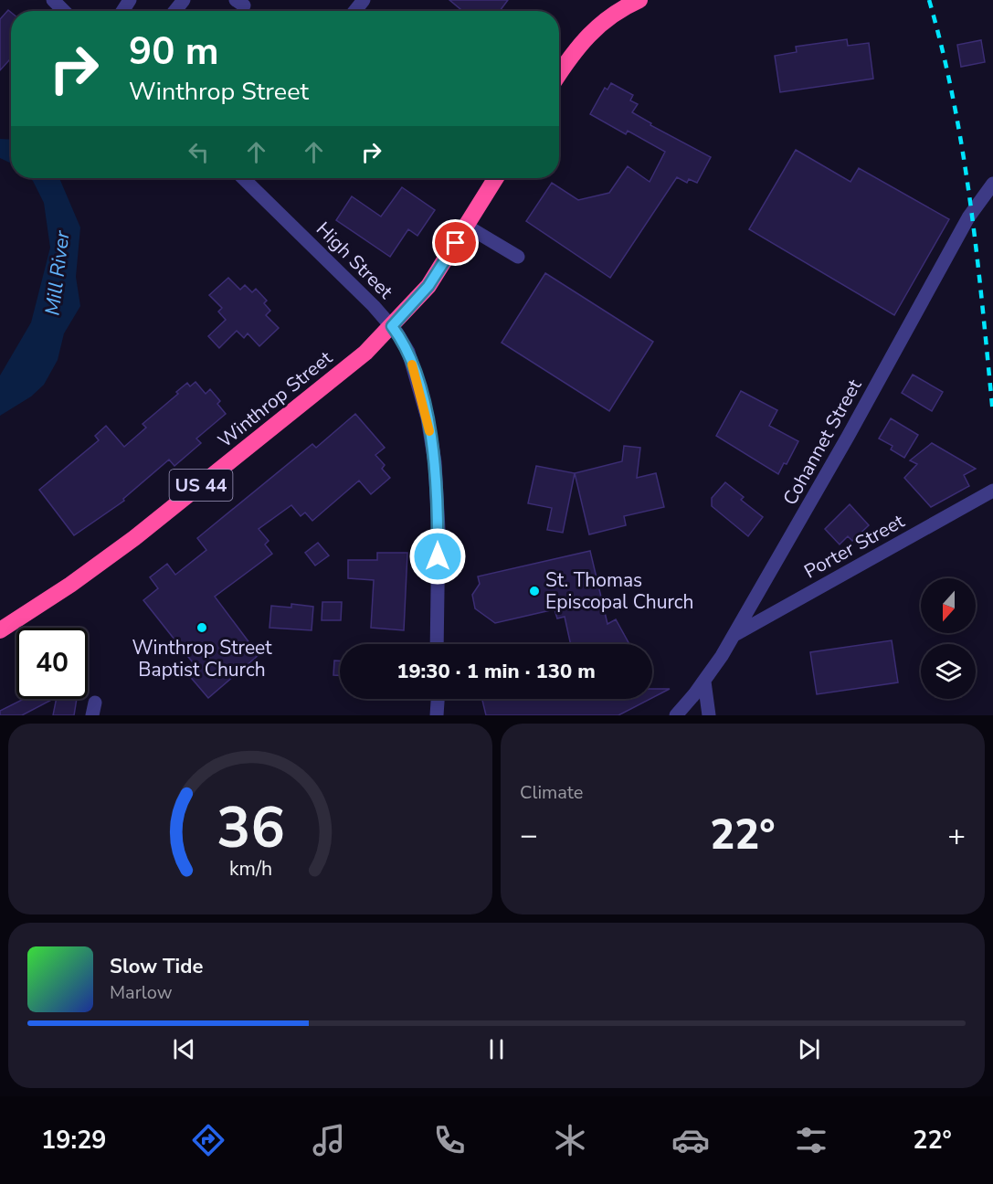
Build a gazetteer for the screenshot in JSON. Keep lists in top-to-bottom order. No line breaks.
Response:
{"streets":{"highway":["Winthrop Street","US 44"],"street":["High Street","Cohannet Street","Porter Street"]},"crossings":[["High Street","Winthrop Street"],["Cohannet Street","Porter Street"]],"water":["Mill River"],"places":["St. Thomas Episcopal Church","Winthrop Street Baptist Church"],"north":"bottom","page":{"turn":["90 m","Winthrop Street"],"limit":"40","trip":"19:30 · 1 min · 130 m","tile":"Climate","heat":["−","22°","+"],"song":["Slow Tide","Marlow"],"tabs":["19:29","22°"],"gauge":["36","km/h"]}}
